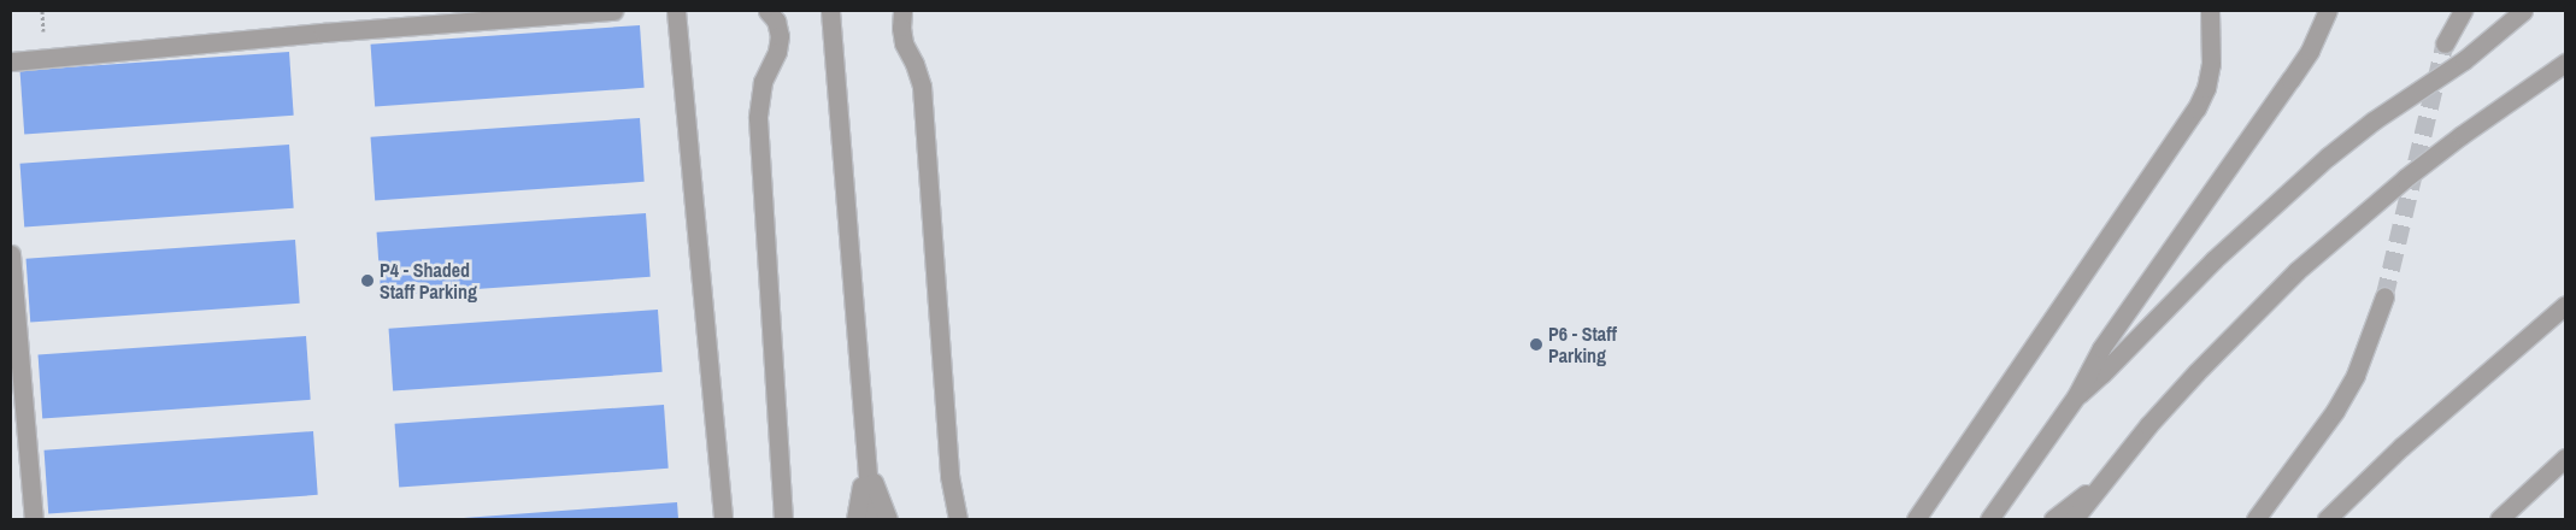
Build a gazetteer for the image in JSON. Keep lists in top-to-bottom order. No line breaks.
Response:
{"places":["P4 - Shaded Staff Parking","P6 - Staff Parking"]}
